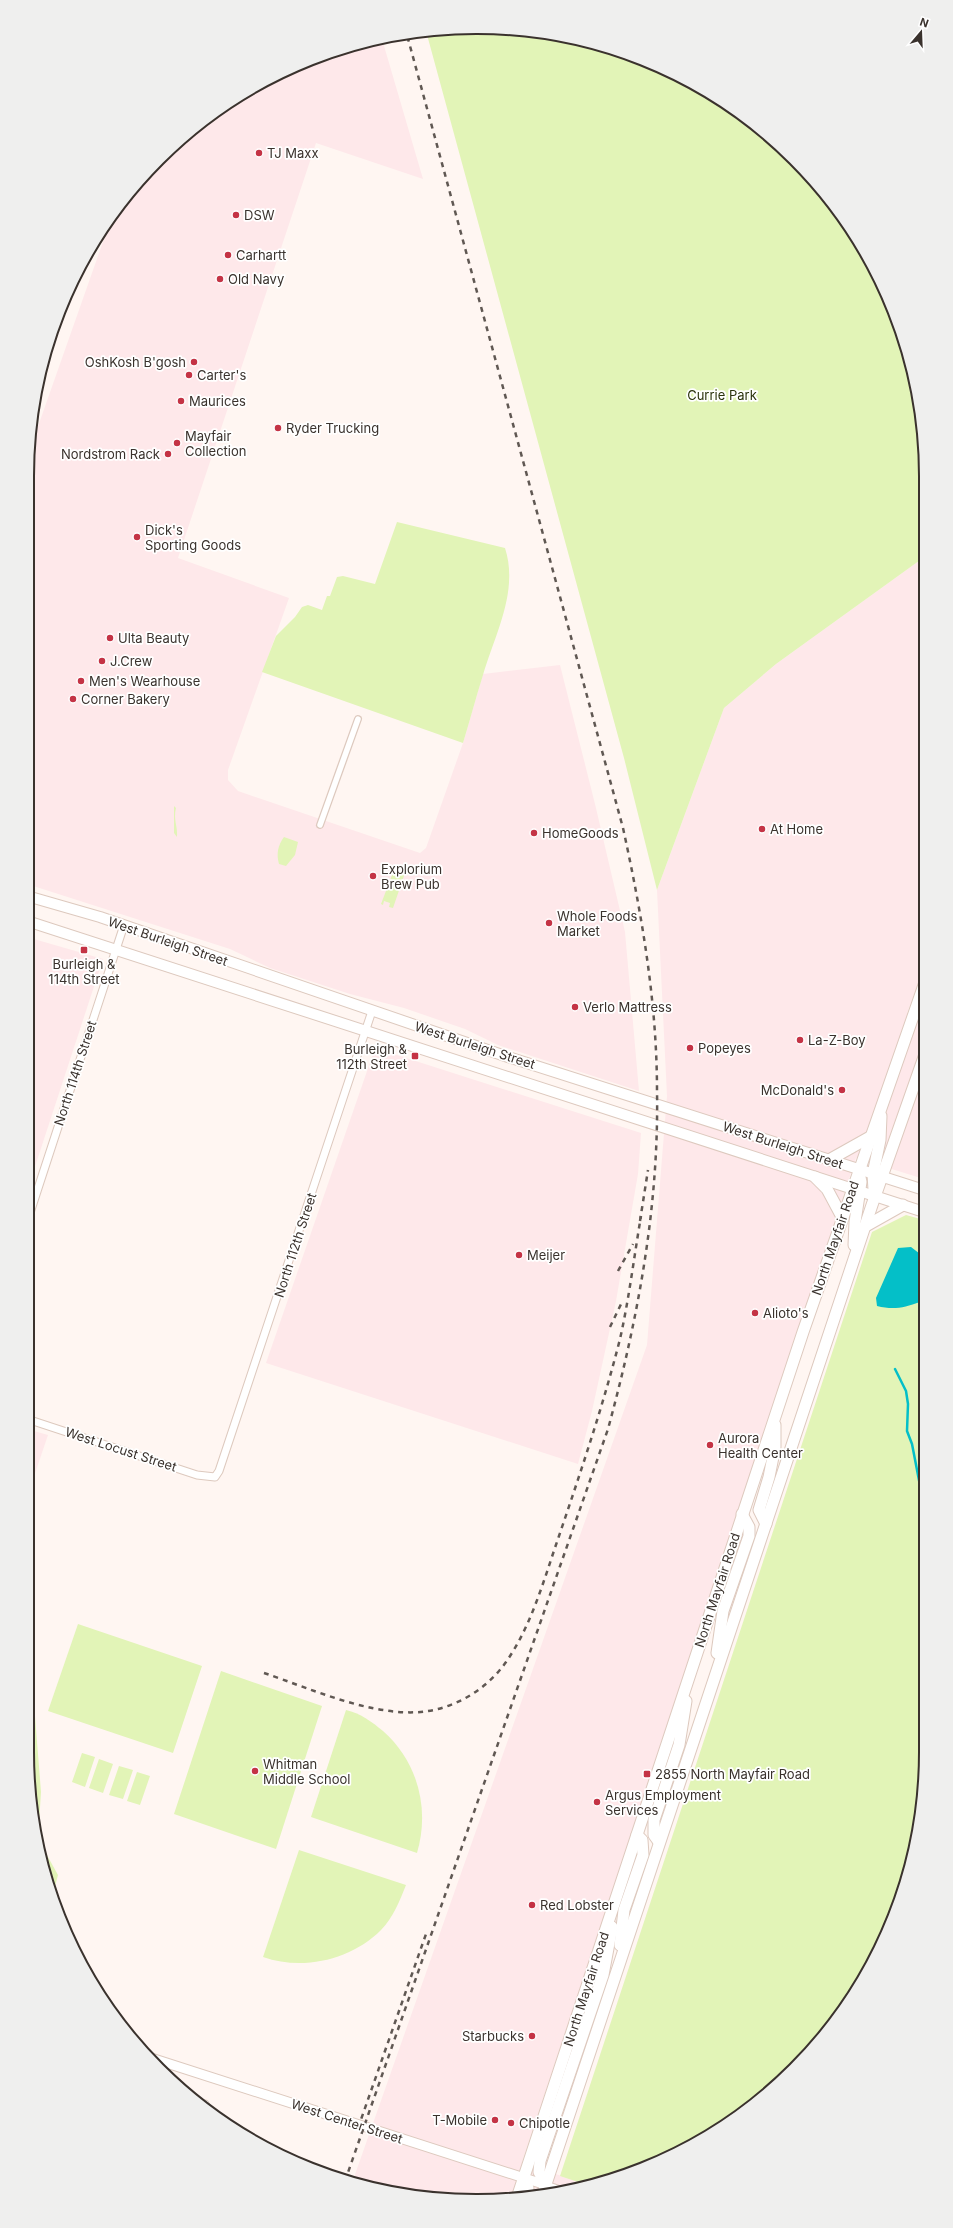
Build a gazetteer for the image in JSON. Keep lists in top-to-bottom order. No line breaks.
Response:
{"streets":{"main road":["West Burleigh Street","North Mayfair Road"],"street":["North 114th Street","North 112th Street","West Locust Street","West Center Street"]},"crossings":[["West Burleigh Street","North 114th Street"],["West Burleigh Street","North Mayfair Road"],["West Burleigh Street","North 112th Street"],["North Mayfair Road","West Center Street"],["North 112th Street","West Locust Street"]],"parks":["Currie Park"],"places":{"other":["TJ Maxx","DSW","Carhartt","Old Navy","OshKosh B'gosh","Carter's","Maurices","Ryder Trucking","Mayfair Collection","Nordstrom Rack","Dick's Sporting Goods","Ulta Beauty","J.Crew","Men's Wearhouse","Corner Bakery","At Home","HomeGoods","Explorium Brew Pub","Whole Foods Market","Verlo Mattress","La-Z-Boy","Popeyes","McDonald's","Meijer","Alioto's","Aurora Health Center","Whitman Middle School","Argus Employment Services","Red Lobster","Starbucks","T-Mobile","Chipotle"],"transit":["Burleigh & 114th Street","Burleigh & 112th Street","2855 North Mayfair Road"]},"north":"top"}
